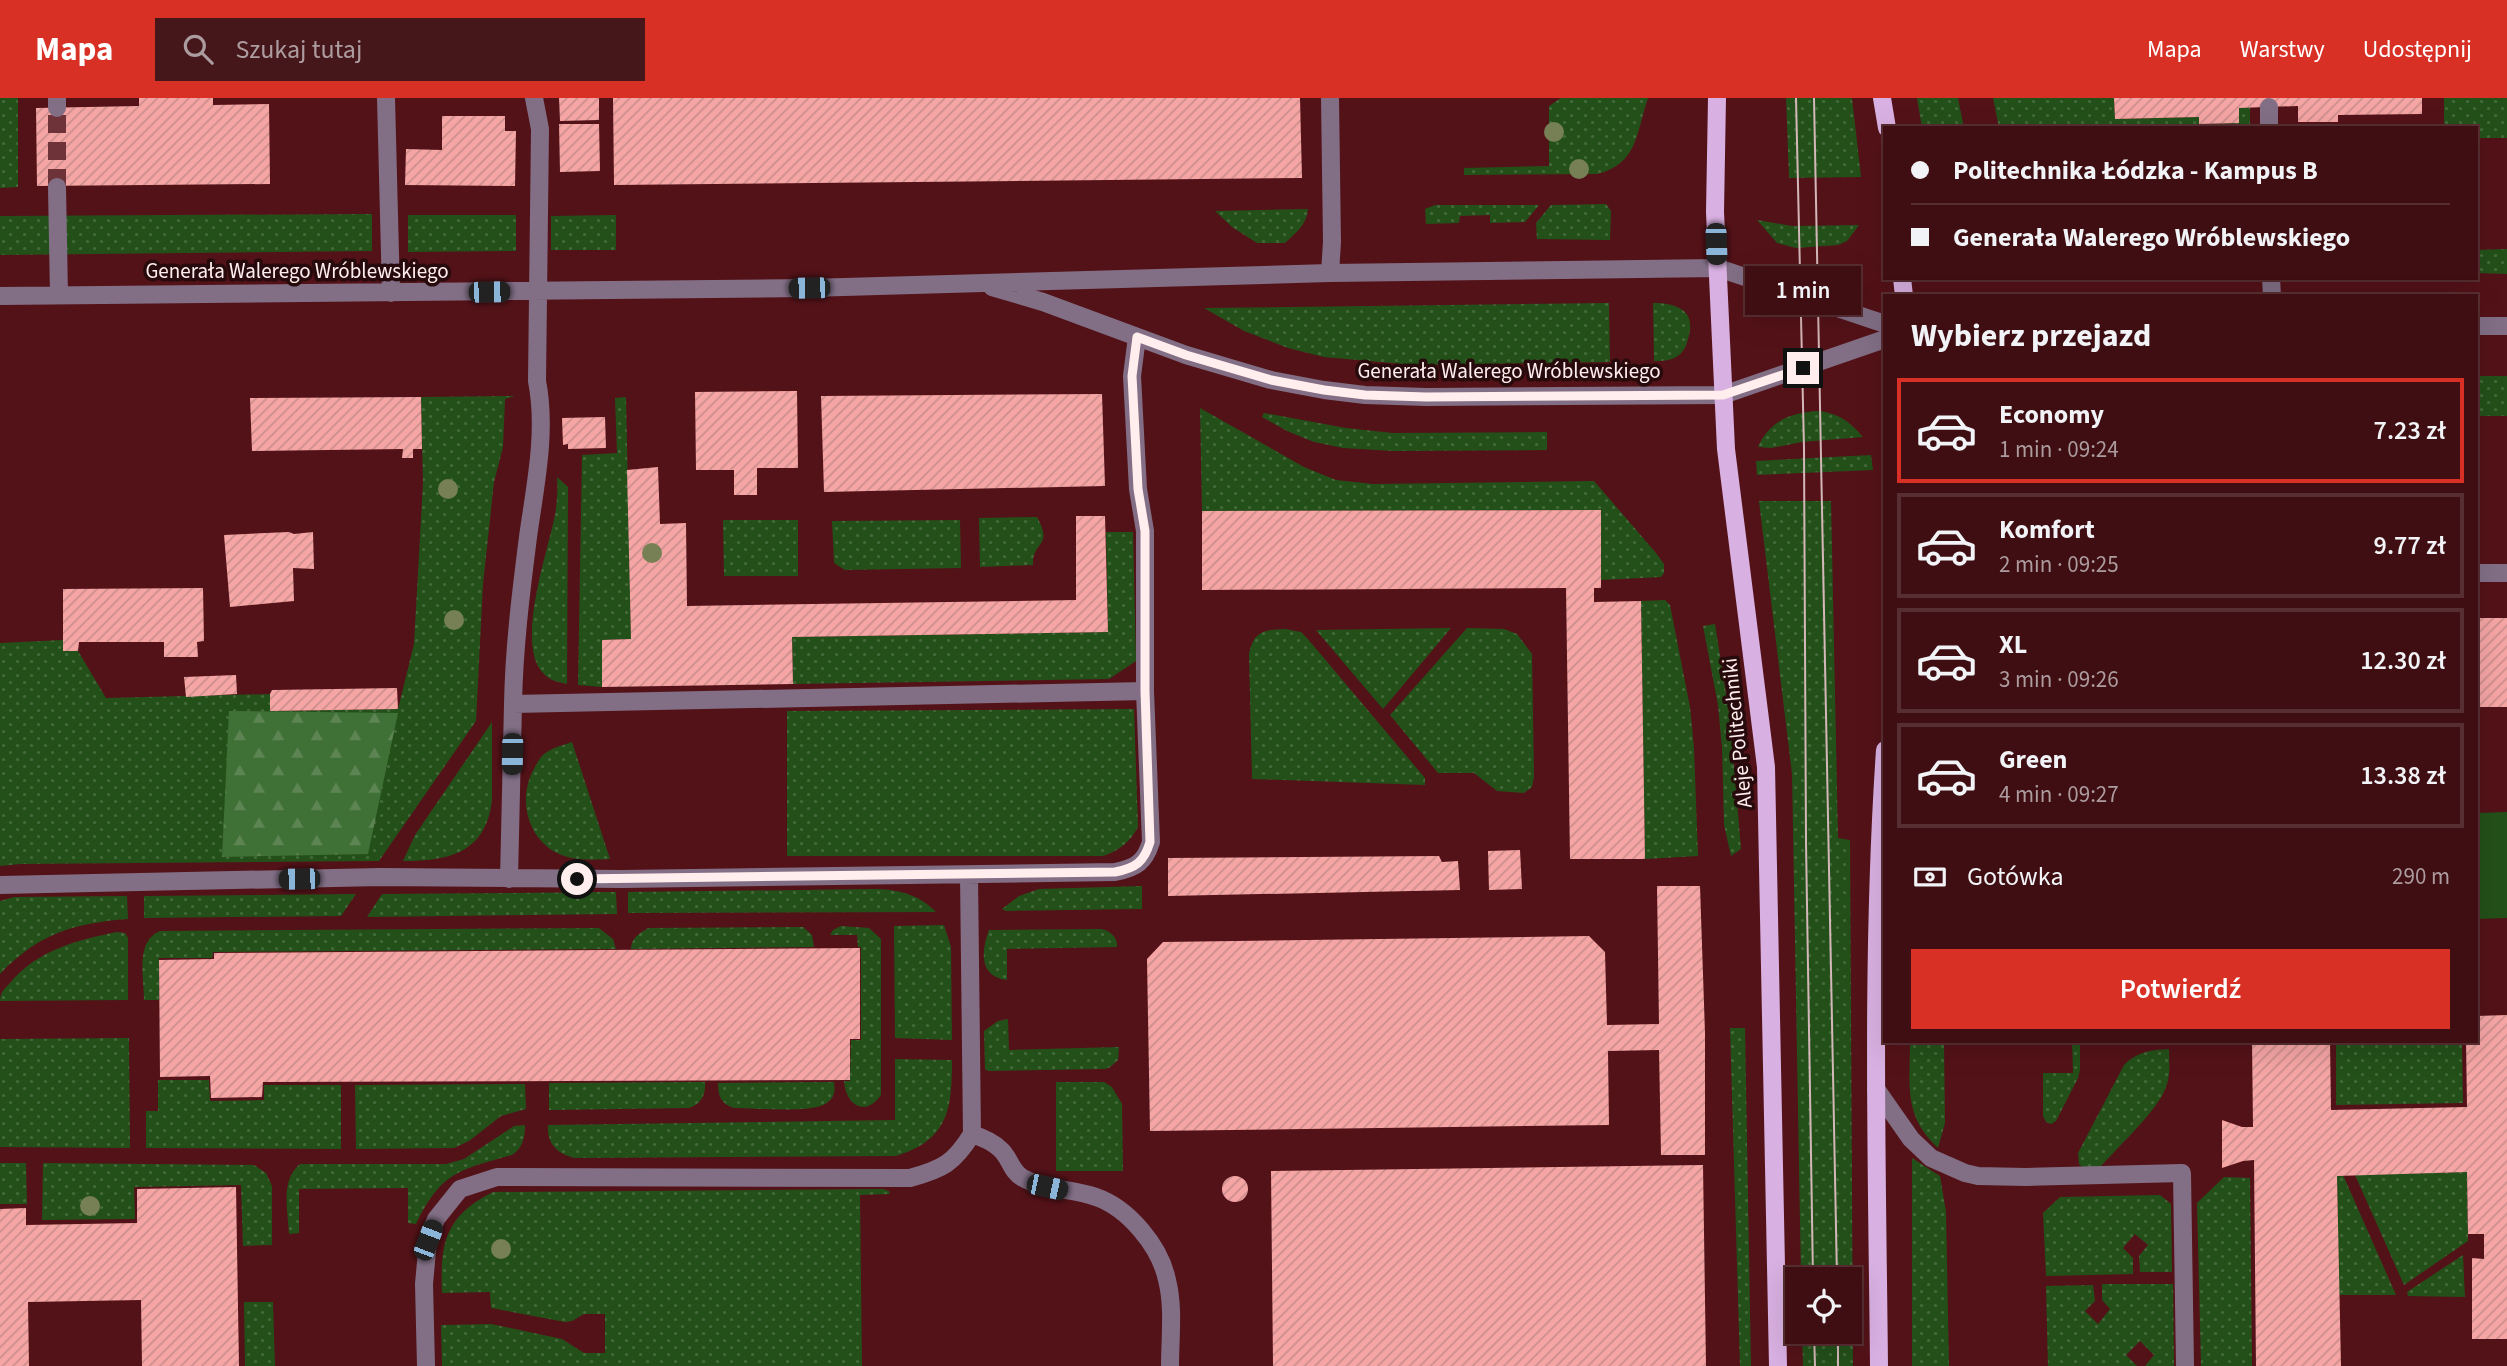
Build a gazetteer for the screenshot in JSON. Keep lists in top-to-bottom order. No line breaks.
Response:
{"streets":{"main road":["Aleje Politechniki"],"street":["Generała Walerego Wróblewskiego"]},"crossings":[["Generała Walerego Wróblewskiego","Aleje Politechniki"]],"page":{"header":"Mapa","search":"Szukaj tutaj","nav":["Mapa","Warstwy","Udostępnij"],"banner":["Politechnika Łódzka - Kampus B","Generała Walerego Wróblewskiego"],"bubble":"1 min","heading":"Wybierz przejazd","list":[{"name":"Economy","note":"1 min · 09:24","value":"7.23 zł"},{"name":"Komfort","note":"2 min · 09:25","value":"9.77 zł"},{"name":"XL","note":"3 min · 09:26","value":"12.30 zł"},{"name":"Green","note":"4 min · 09:27","value":"13.38 zł"}],"pay":["Gotówka","290 m"],"buttons":"Potwierdź"}}
